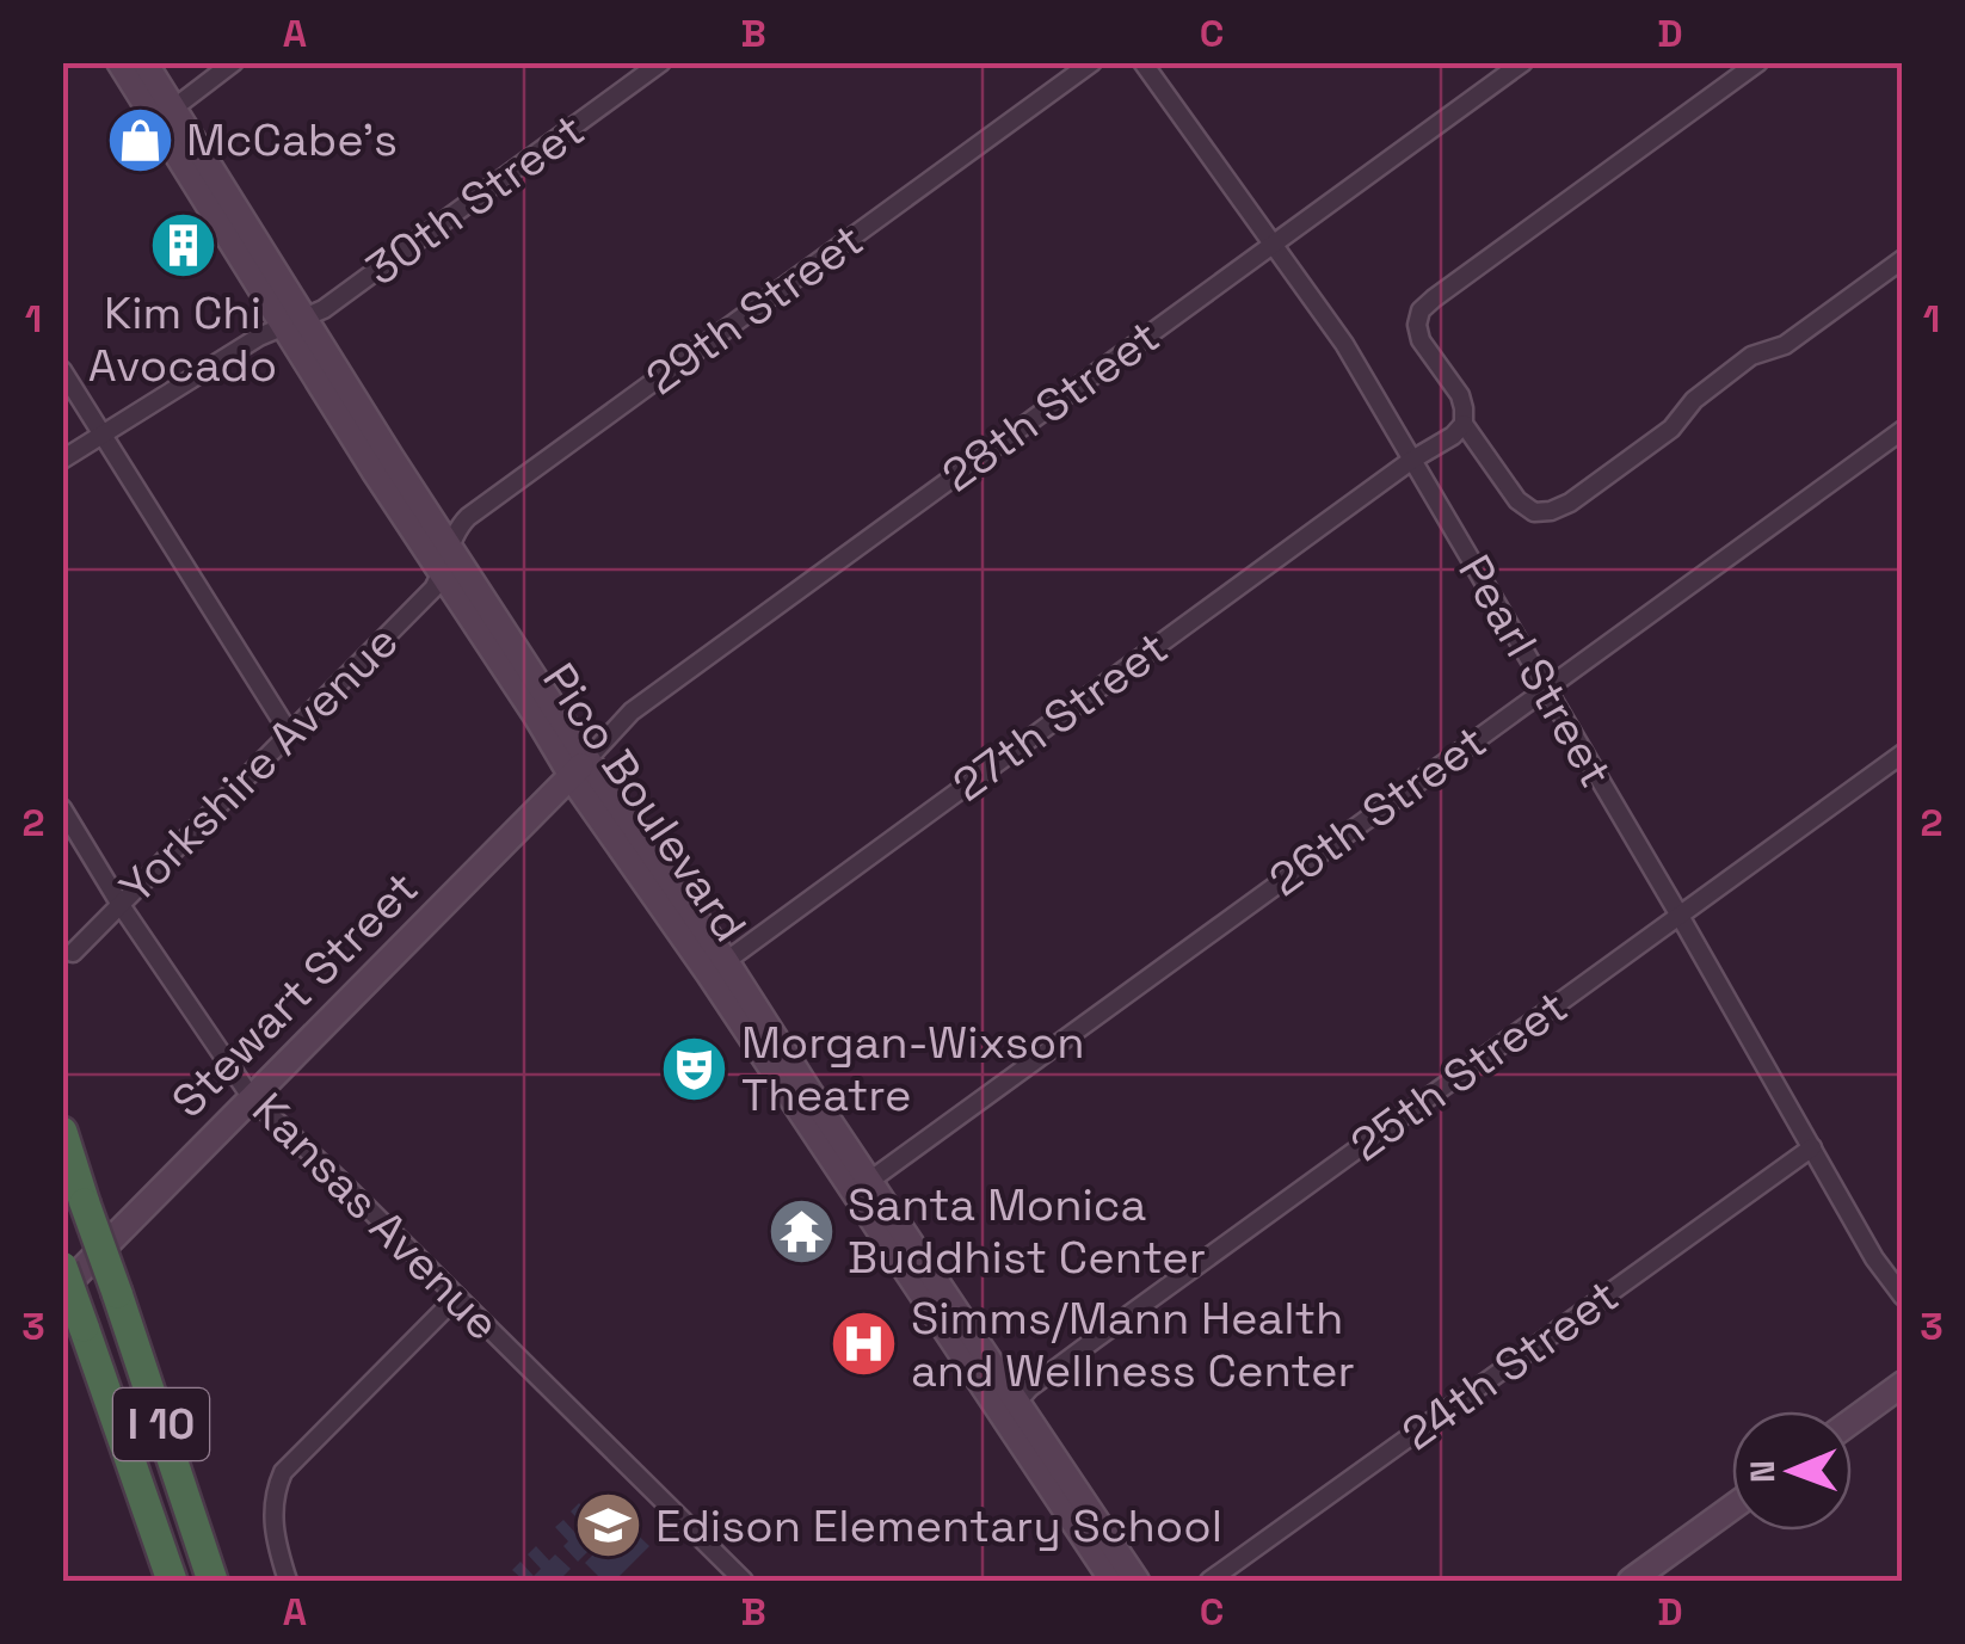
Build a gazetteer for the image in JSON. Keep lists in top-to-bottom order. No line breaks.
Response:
{"streets":{"highway":["I 10"],"main road":["Pico Boulevard","Stewart Street"],"street":["30th Street","29th Street","28th Street","Pearl Street","27th Street","Yorkshire Avenue","26th Street","25th Street","Kansas Avenue","24th Street"]},"crossings":[["30th Street","Pico Boulevard"],["29th Street","Yorkshire Avenue"],["29th Street","Pico Boulevard"],["28th Street","Pearl Street"],["28th Street","Pico Boulevard"],["28th Street","Stewart Street"],["Pearl Street","27th Street"],["Pearl Street","26th Street"],["Pearl Street","25th Street"],["Pearl Street","24th Street"],["27th Street","Pico Boulevard"],["Yorkshire Avenue","Pico Boulevard"],["Yorkshire Avenue","Kansas Avenue"],["Pico Boulevard","26th Street"],["Pico Boulevard","Stewart Street"],["Pico Boulevard","25th Street"],["Stewart Street","Kansas Avenue"]],"places":{"shop":["McCabe's"],"building":["Kim Chi Avocado"],"theatre":["Morgan-Wixson Theatre"],"temple":["Santa Monica Buddhist Center"],"hospital":["Simms/Mann Health and Wellness Center"],"school or university":["Edison Elementary School"]},"north":"left","grid":{"columns":["A","B","C","D"],"rows":["1","2","3"]}}
